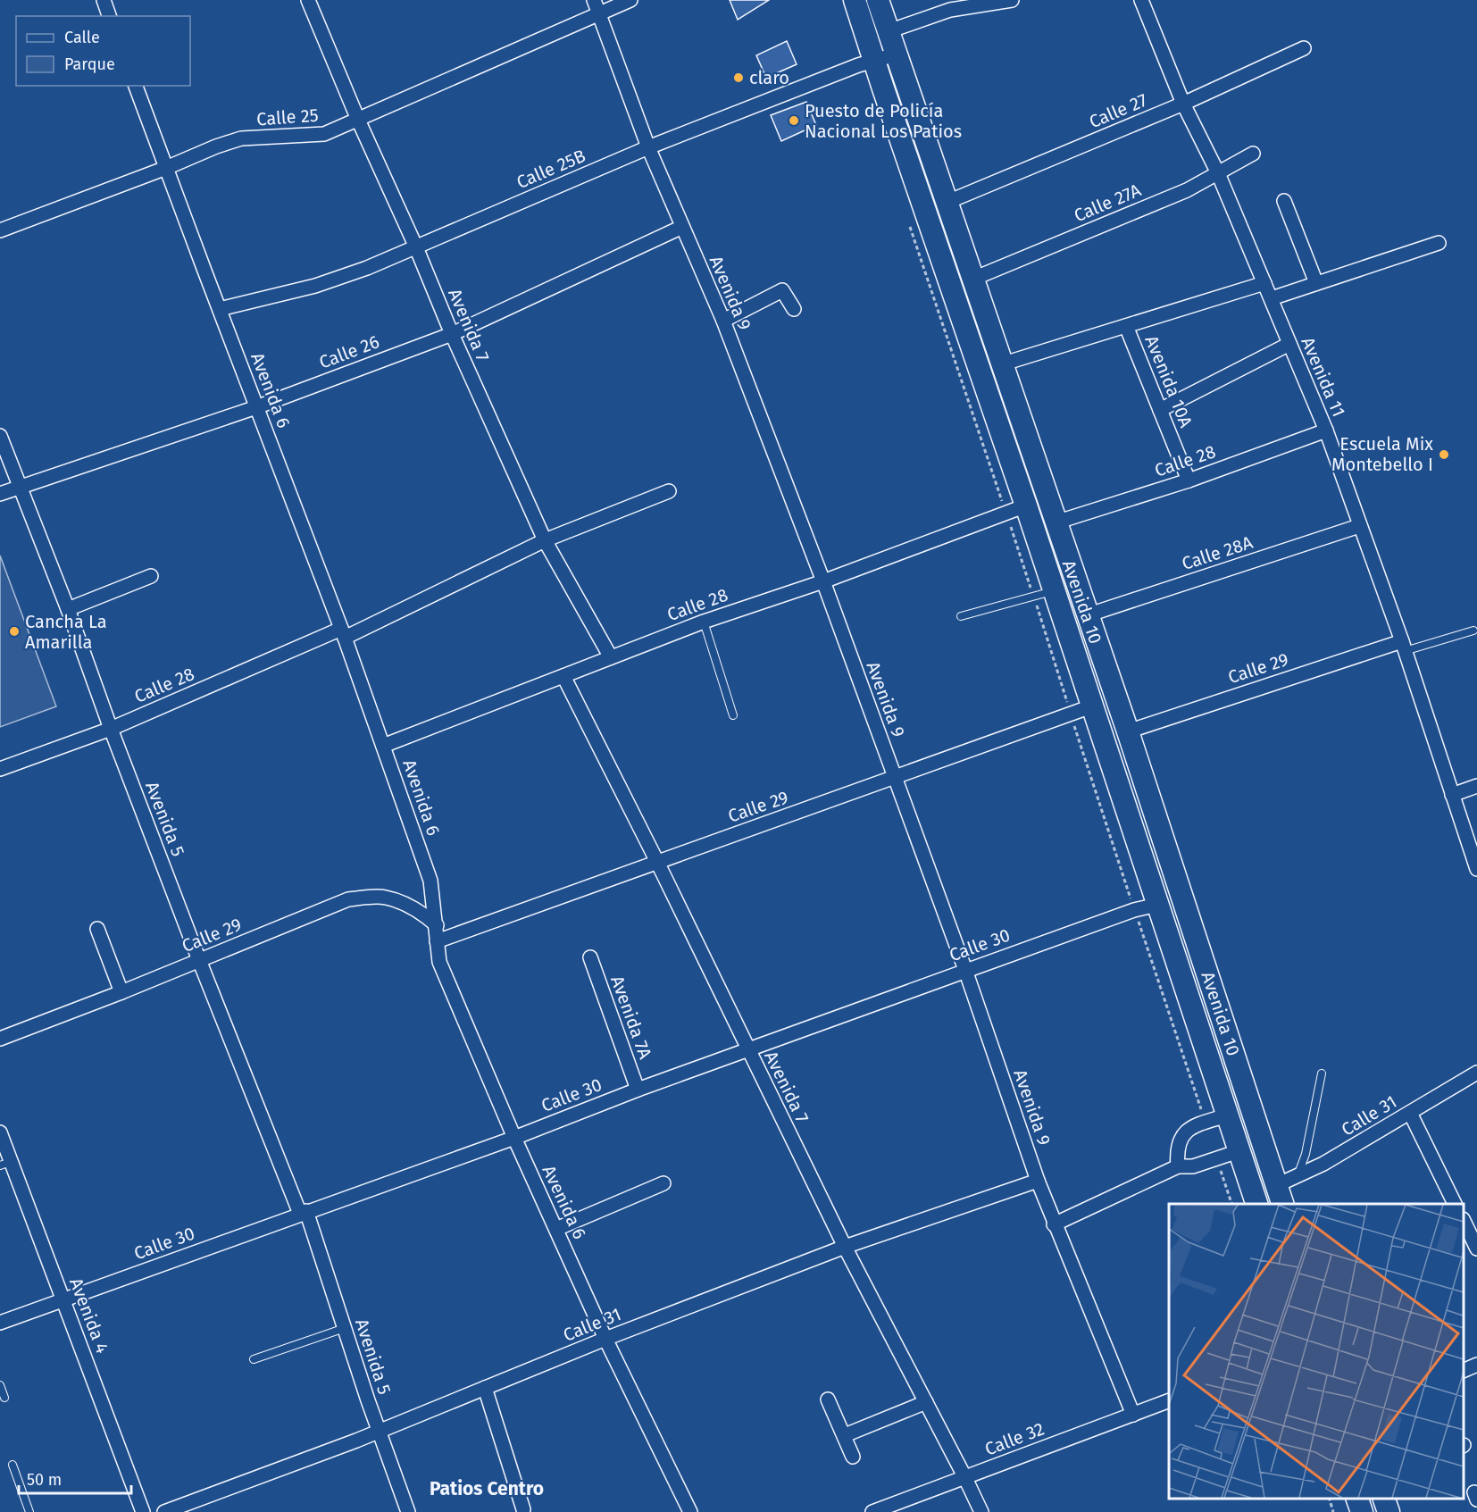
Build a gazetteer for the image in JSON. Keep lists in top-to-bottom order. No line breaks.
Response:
{"streets":{"main road":["Avenida 10"],"street":["Calle 27","Calle 25","Calle 25B","Calle 27A","Avenida 9","Avenida 7","Calle 26","Avenida 11","Avenida 10A","Avenida 6","Calle 28","Calle 28A","Calle 29","Avenida 5","Calle 30","Avenida 7A","Calle 31","Avenida 4","Calle 32"]},"crossings":[["Calle 27","Avenida 11"],["Calle 27","Avenida 10"],["Calle 25","Avenida 9"],["Calle 25","Avenida 7"],["Calle 25","Avenida 6"],["Calle 25B","Avenida 9"],["Calle 25B","Avenida 7"],["Calle 25B","Avenida 6"],["Calle 25B","Avenida 10"],["Calle 27A","Avenida 11"],["Calle 27A","Avenida 10"],["Avenida 9","Calle 26"],["Avenida 9","Calle 28"],["Avenida 9","Calle 29"],["Avenida 9","Calle 30"],["Avenida 9","Calle 31"],["Avenida 9","Calle 32"],["Avenida 7","Calle 26"],["Avenida 7","Calle 28"],["Avenida 7","Calle 29"],["Avenida 7","Calle 30"],["Avenida 7","Calle 31"],["Avenida 7","Calle 32"],["Calle 26","Avenida 6"],["Calle 26","Avenida 5"],["Avenida 11","Calle 28"],["Avenida 11","Calle 28A"],["Avenida 11","Calle 29"],["Avenida 10A","Calle 28"],["Avenida 6","Calle 28"],["Avenida 6","Calle 29"],["Avenida 6","Calle 30"],["Avenida 6","Calle 31"],["Calle 28","Avenida 10"],["Calle 28","Avenida 5"],["Calle 28A","Avenida 10"],["Avenida 10","Calle 29"],["Avenida 10","Calle 30"],["Avenida 10","Calle 31"],["Calle 29","Avenida 5"],["Avenida 5","Calle 30"],["Avenida 5","Calle 31"],["Calle 30","Avenida 7A"],["Calle 30","Avenida 4"]],"districts":["Patios Centro"],"places":["claro","Puesto de Policía Nacional Los Patios","Escuela Mix Montebello I","Cancha La Amarilla"],"legend":["Calle","Parque"],"scale_bar":"50 m"}
